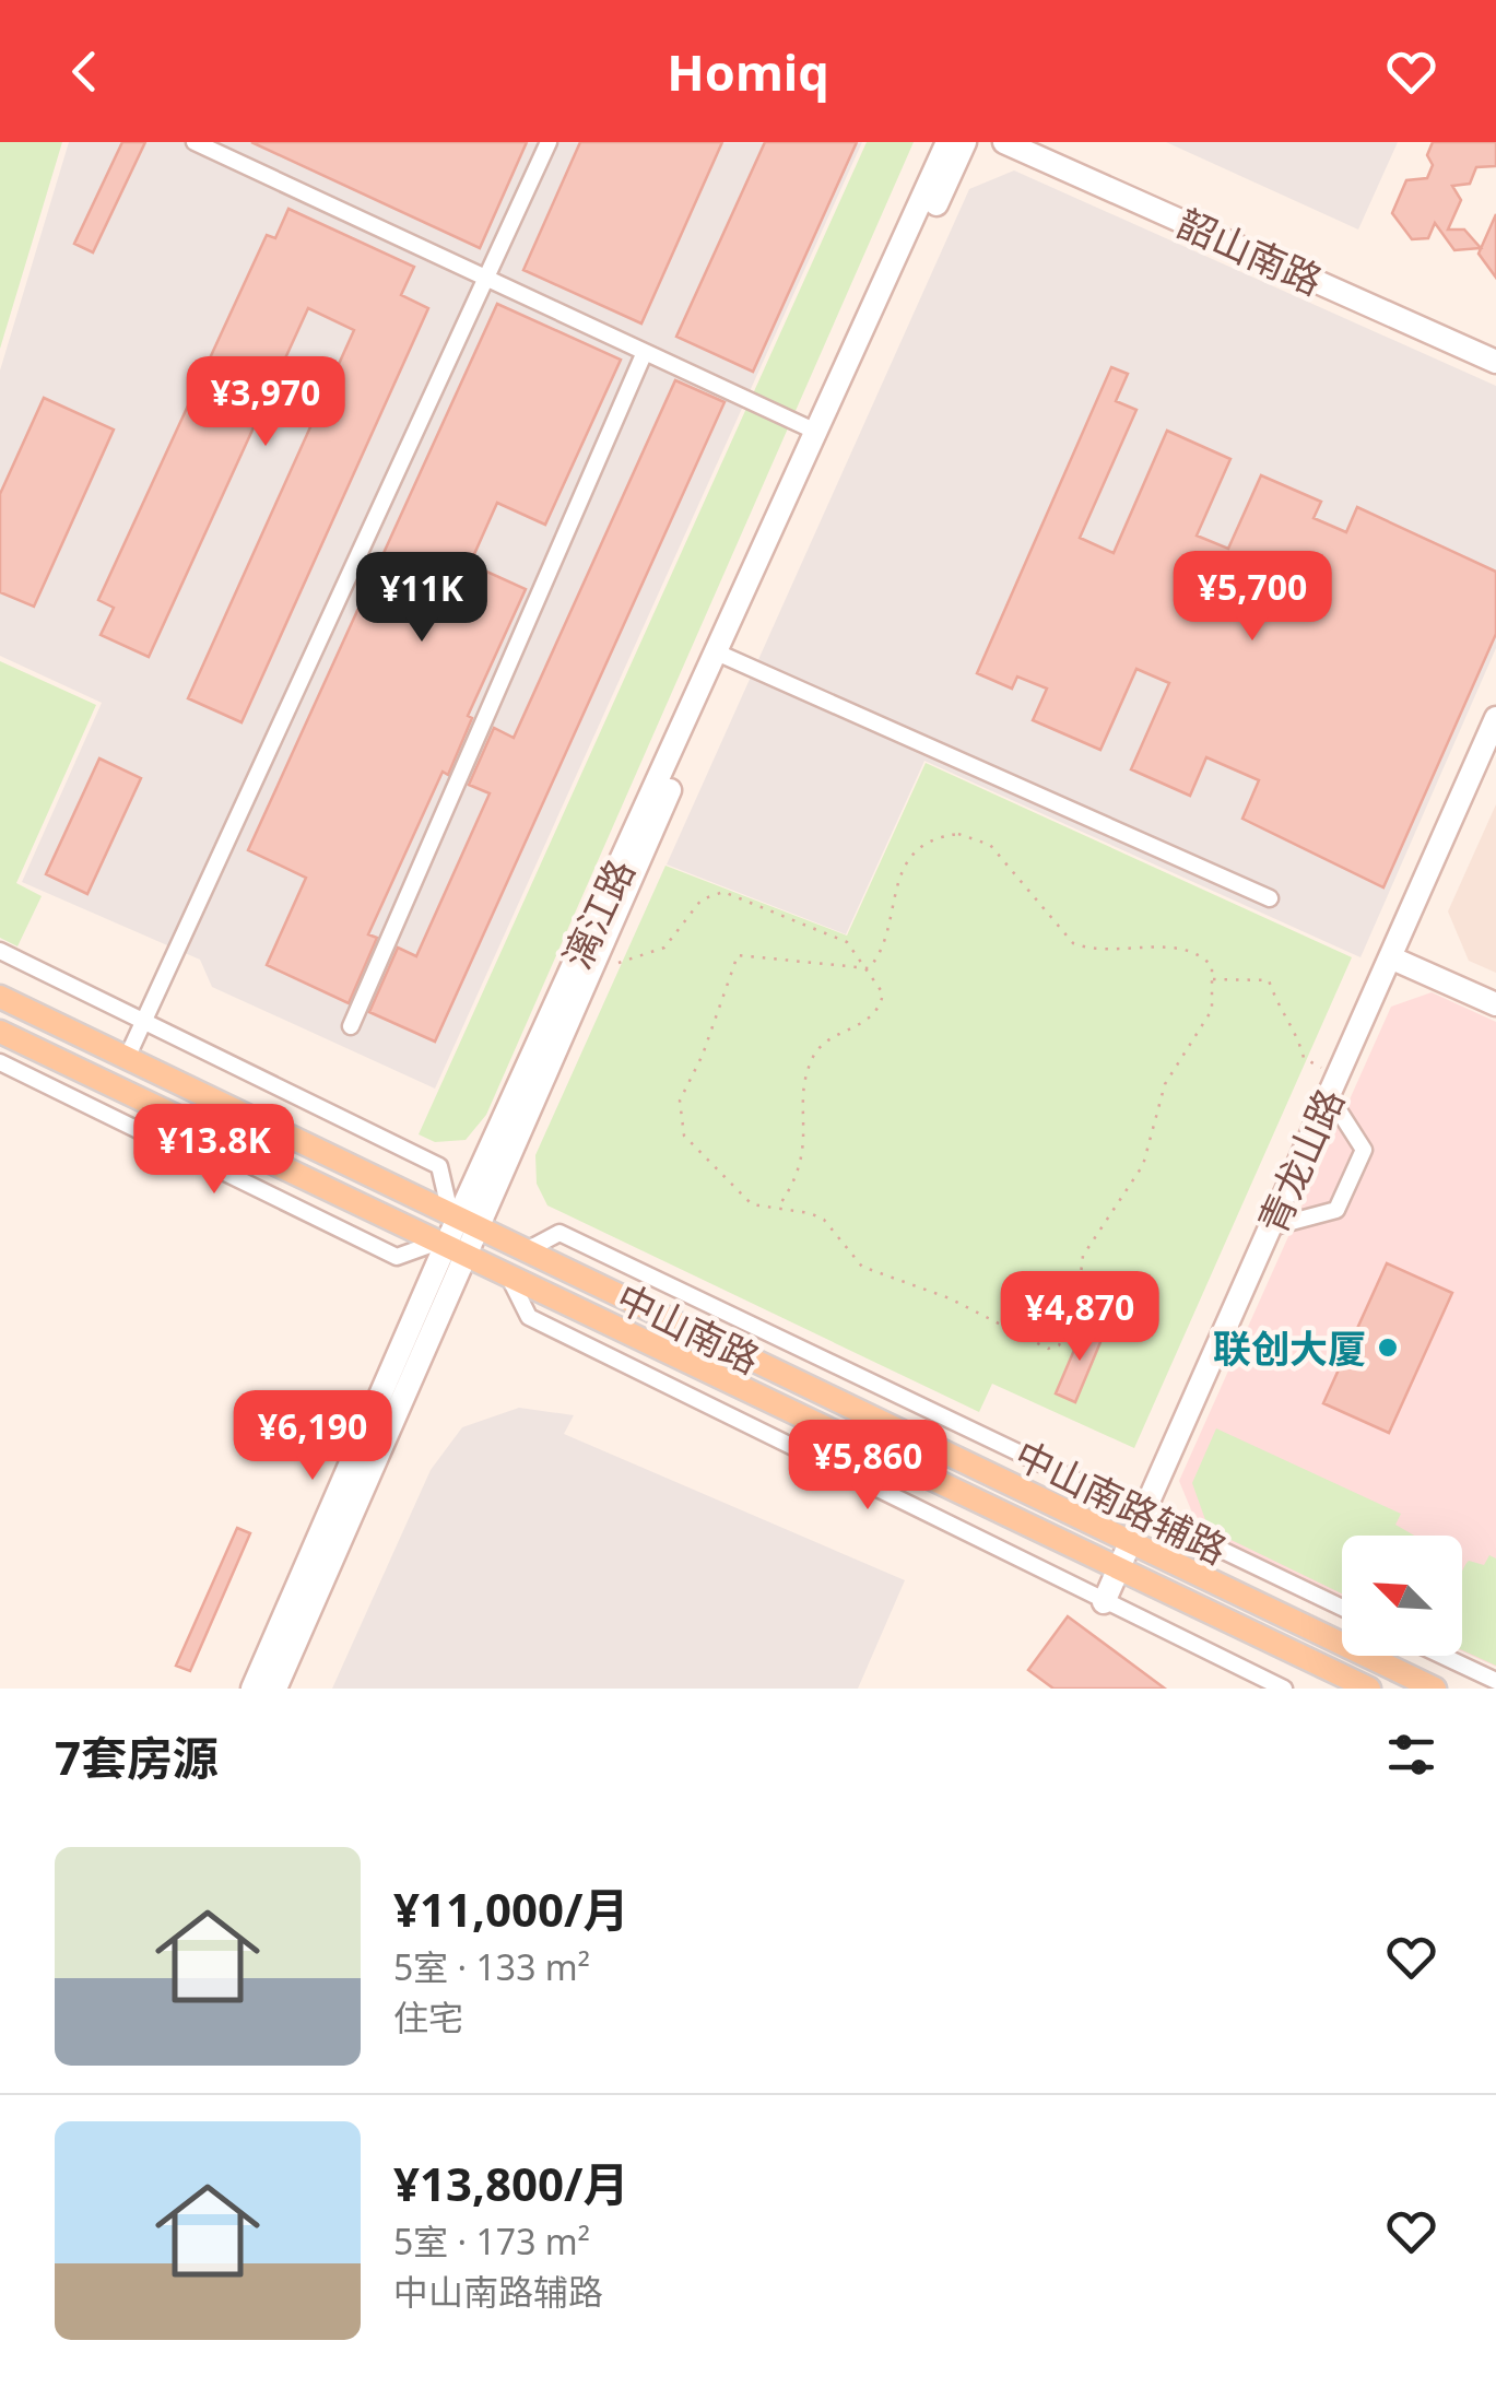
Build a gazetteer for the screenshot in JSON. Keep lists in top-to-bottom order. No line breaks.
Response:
{"streets":{"main road":["中山南路"],"street":["韶山南路","漓江路","青龙山路","中山南路辅路"]},"crossings":[["漓江路","中山南路"],["青龙山路","中山南路"],["青龙山路","中山南路辅路"],["中山南路","中山南路辅路"]],"places":["联创大厦"],"north":"top left","page":{"header":"Homiq","price":["¥3,970","¥5,700","¥11K","¥13.8K","¥4,870","¥6,190","¥5,860"],"heading":"7套房源","list":[{"name":"¥11,000/月","note":"5室 · 133 m² · 住宅"},{"name":"¥13,800/月","note":"5室 · 173 m² · 中山南路辅路"}]}}
